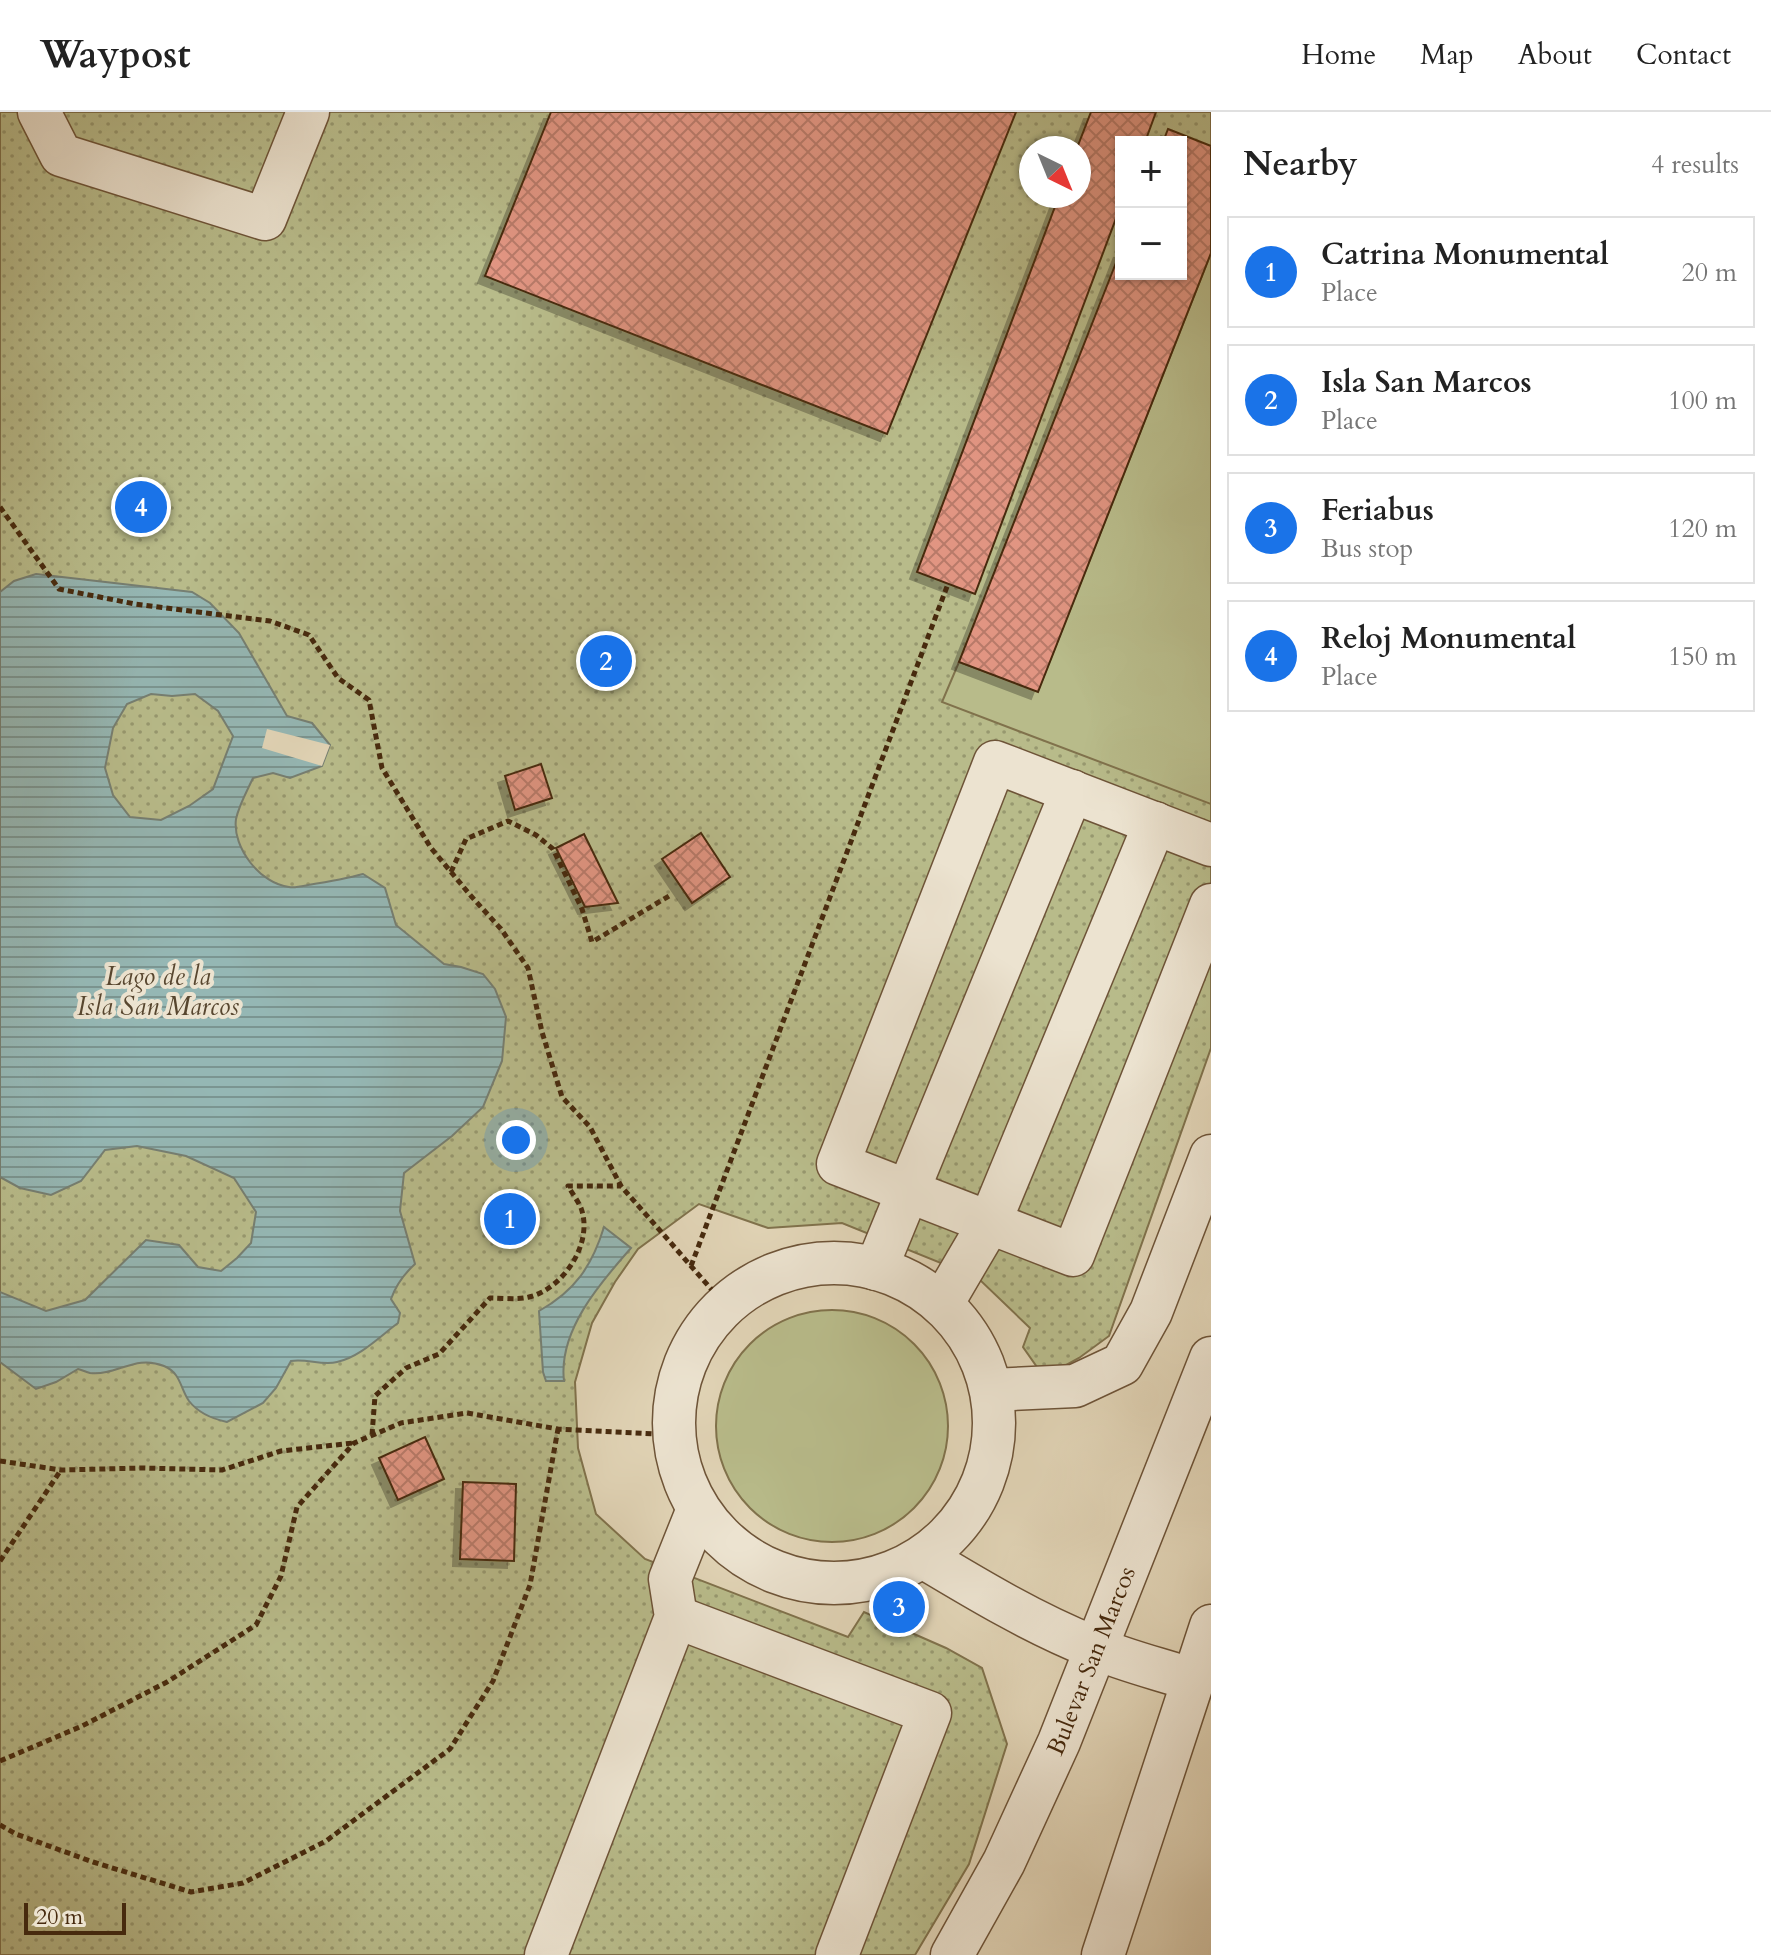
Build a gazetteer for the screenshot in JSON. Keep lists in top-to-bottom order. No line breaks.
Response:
{"streets":{"street":["Bulevar San Marcos"]},"water":["Lago de la Isla San Marcos"],"scale_bar":"20 m","north":"bottom right","page":{"header":"Waypost","nav":["Home","Map","About","Contact"],"heading":["Nearby","4 results"],"map_buttons":["+","−"],"list":[{"mark":"1","name":"Catrina Monumental","note":"Place","value":"20 m"},{"mark":"2","name":"Isla San Marcos","note":"Place","value":"100 m"},{"mark":"3","name":"Feriabus","note":"Bus stop","value":"120 m"},{"mark":"4","name":"Reloj Monumental","note":"Place","value":"150 m"}],"pins":["4","2","1","3"],"scale":"20 m"}}
